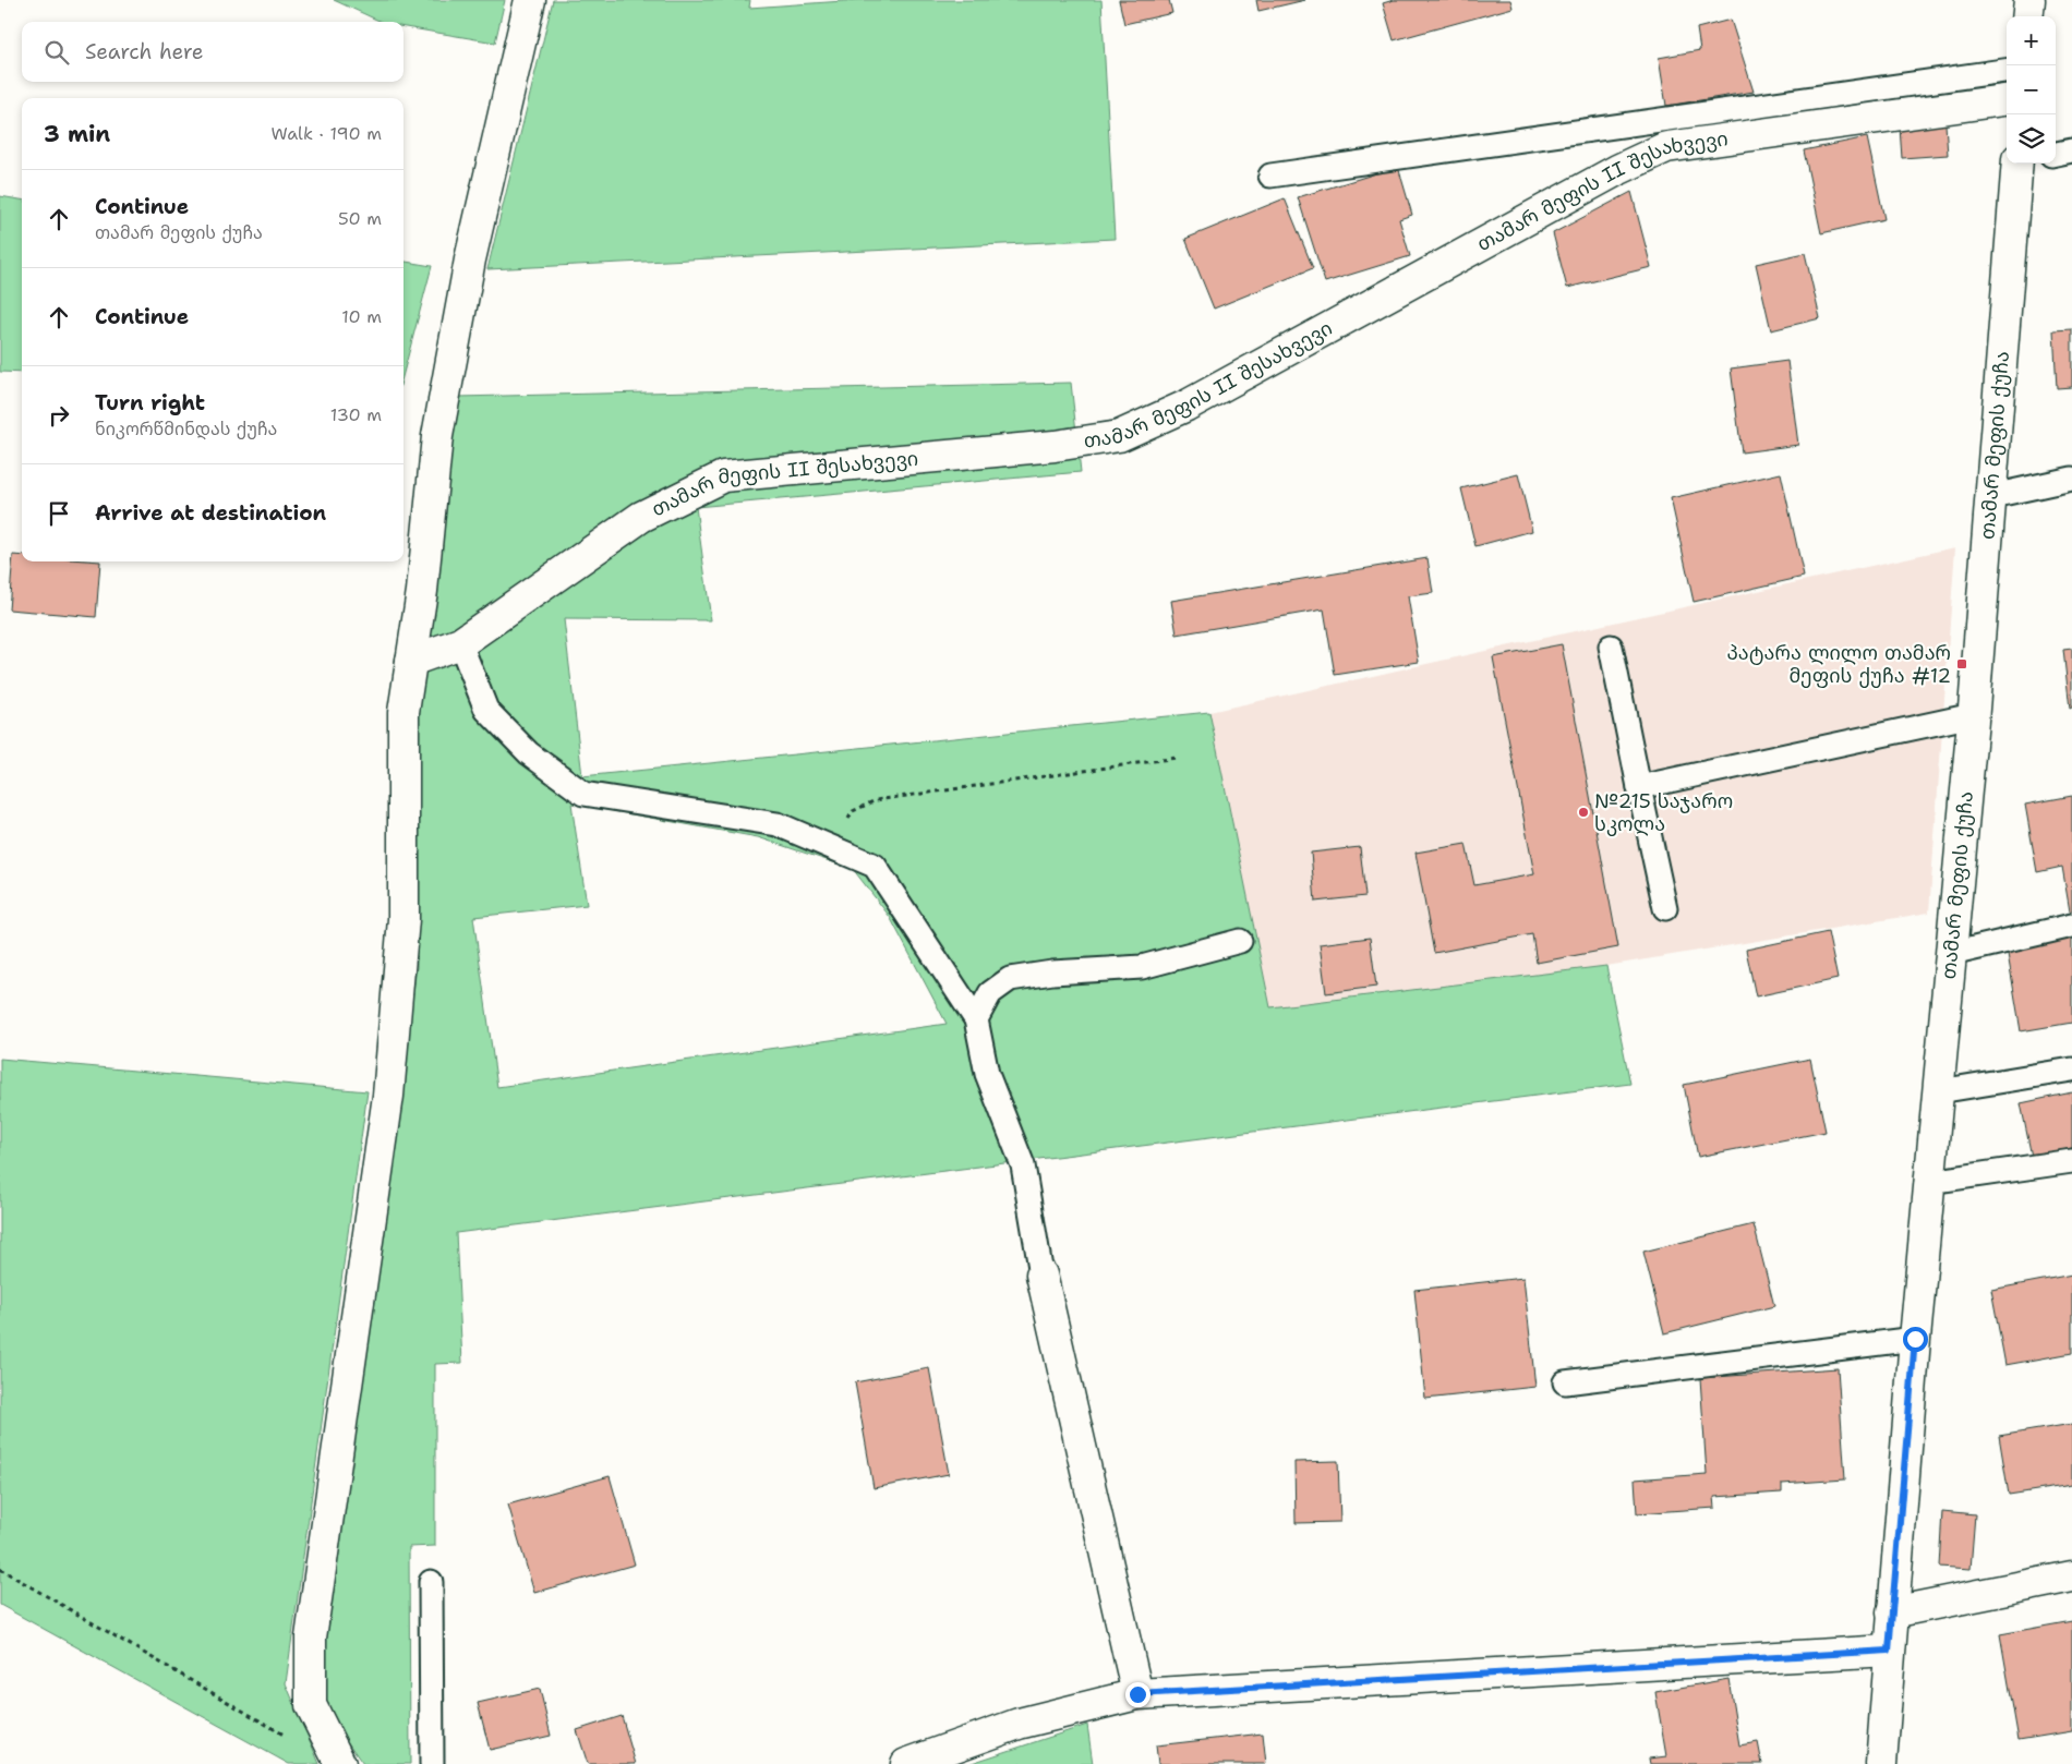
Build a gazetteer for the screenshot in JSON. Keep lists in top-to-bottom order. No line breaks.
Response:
{"streets":{"street":["თამარ მეფის II შესახვევი","თამარ მეფის ქუჩა"]},"places":{"transit":["პატარა ლილო თამარ მეფის ქუჩა #12"],"other":["№215 საჯარო სკოლა"]},"page":{"map_buttons":["+","−"],"search":"Search here","heading":["3 min","Walk · 190 m"],"list":[["Continue","თამარ მეფის ქუჩა","50 m"],["Continue","10 m"],["Turn right","ნიკორწმინდას ქუჩა","130 m"],"Arrive at destination"]}}
